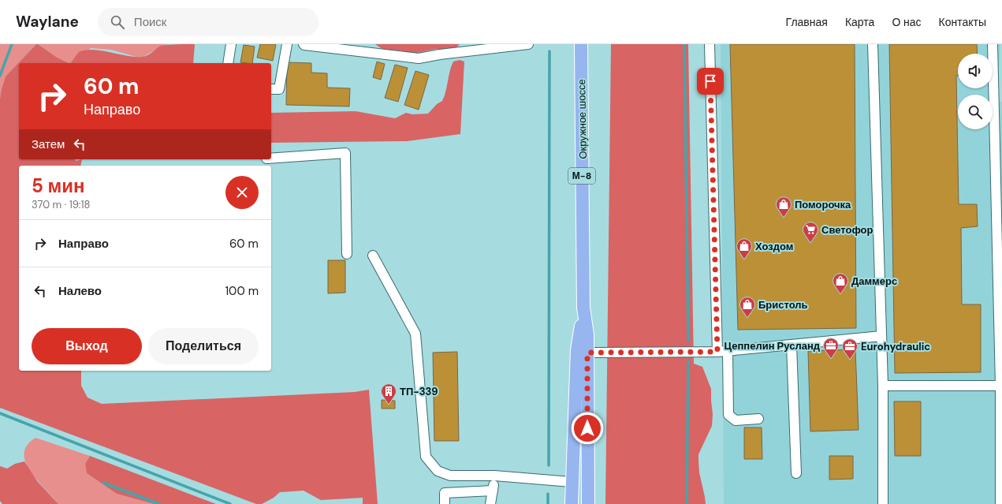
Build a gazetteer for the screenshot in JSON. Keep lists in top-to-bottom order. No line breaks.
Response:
{"streets":{"main road":["Окружное шоссе","М-8"]},"places":{"shop":["Поморочка","Хоздом","Даммерс","Бристоль"],"supermarket":["Светофор"],"office":["Цеппелин Русланд","Eurohydraulic"],"building":["ТП-339"]},"page":{"header":"Waylane","search":"Поиск","nav":["Главная","Карта","О нас","Контакты"],"turn":["60 m","Направо"],"then":"Затем","heading":["5 мин","370 m · 19:18"],"list":[{"name":"Направо","value":"60 m"},{"name":"Налево","value":"100 m"}],"buttons":["Выход","Поделиться"]}}
